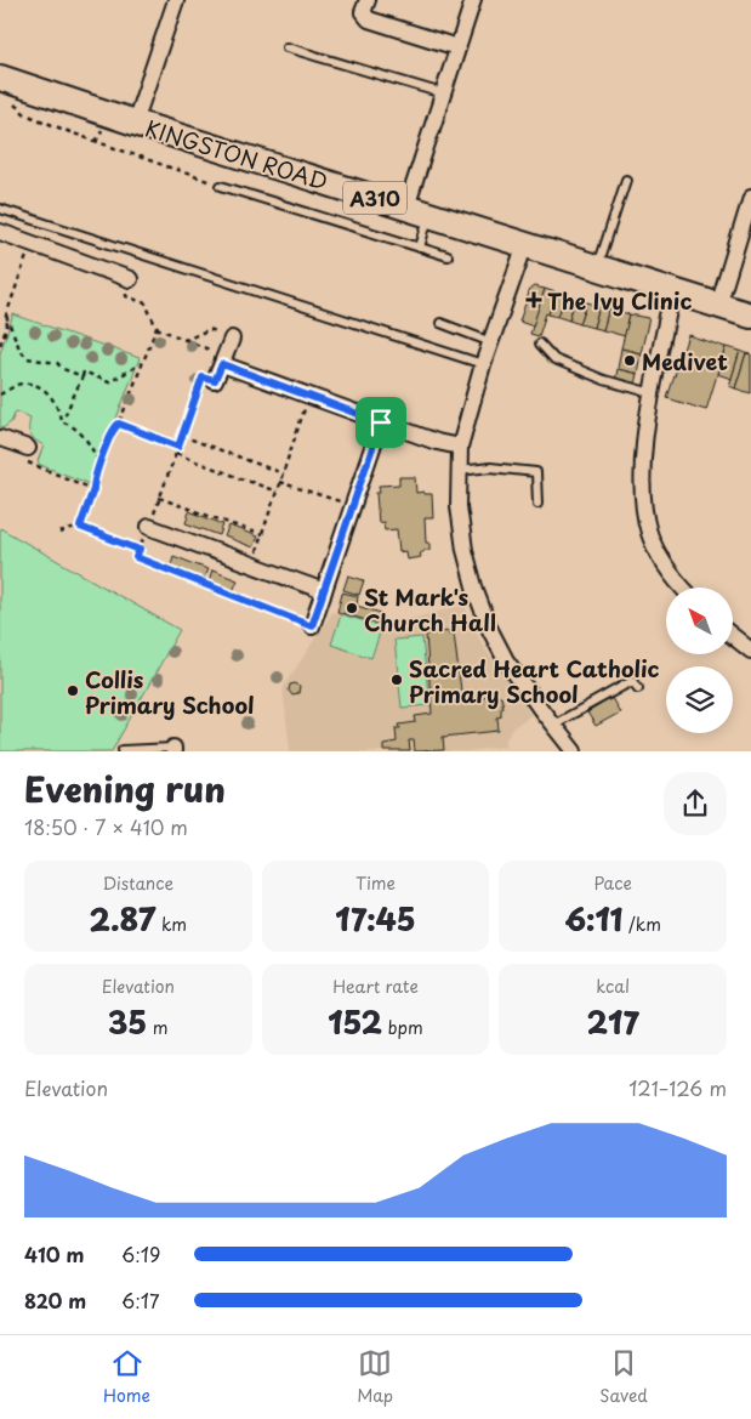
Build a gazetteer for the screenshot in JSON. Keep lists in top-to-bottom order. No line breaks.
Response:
{"streets":{"main road":["KINGSTON ROAD","A310"]},"places":{"health":["The Ivy Clinic"],"other":["Medivet","St Mark's Church Hall","Sacred Heart Catholic Primary School","Collis Primary School"]},"north":"top left","page":{"heading":["Evening run","18:50 · 7 × 410 m"],"stats":[["Distance","2.87 km"],["Time","17:45"],["Pace","6:11 /km"],["Elevation","35 m"],["Heart rate","152 bpm"],["kcal","217"]],"chart":["Elevation","121–126 m"],"list":[{"name":"410 m","note":"6:19"},{"name":"820 m","note":"6:17"}],"tabs":["Home","Map","Saved"]}}
